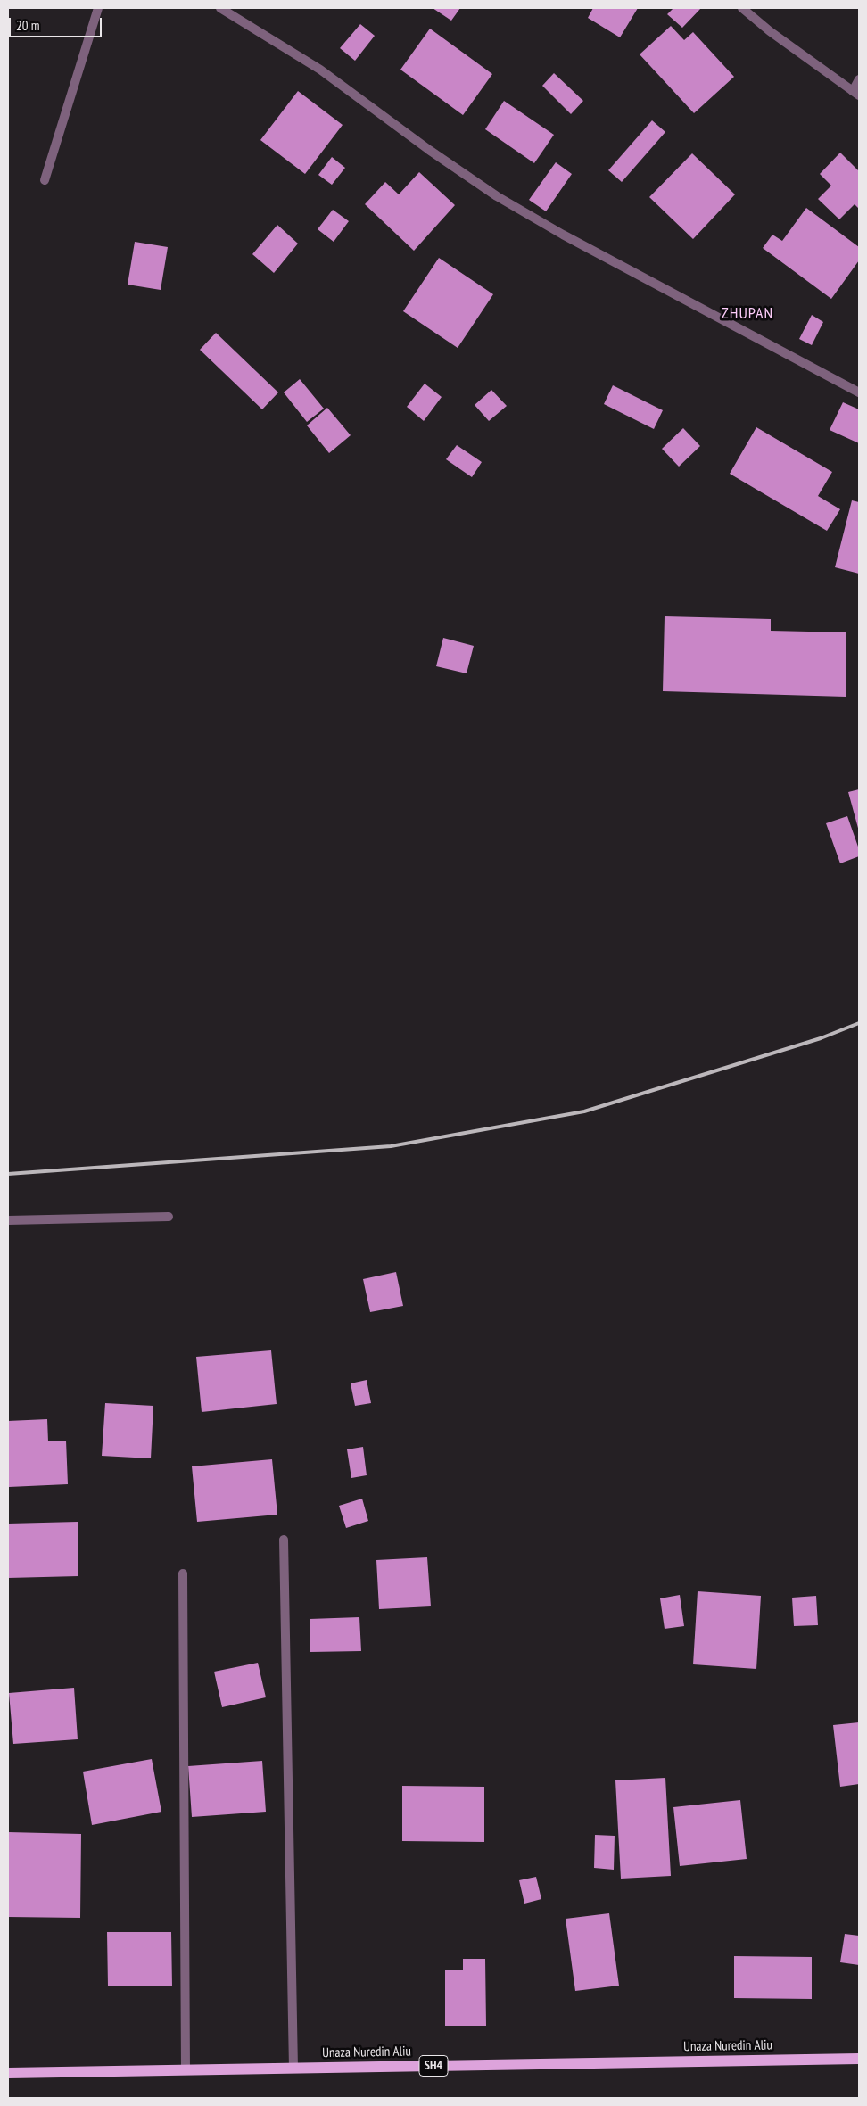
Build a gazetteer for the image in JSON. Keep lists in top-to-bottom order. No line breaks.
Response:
{"streets":{"main road":["Unaza Nuredin Aliu","SH4"]},"districts":["ZHUPAN"],"scale_bar":"20 m"}
